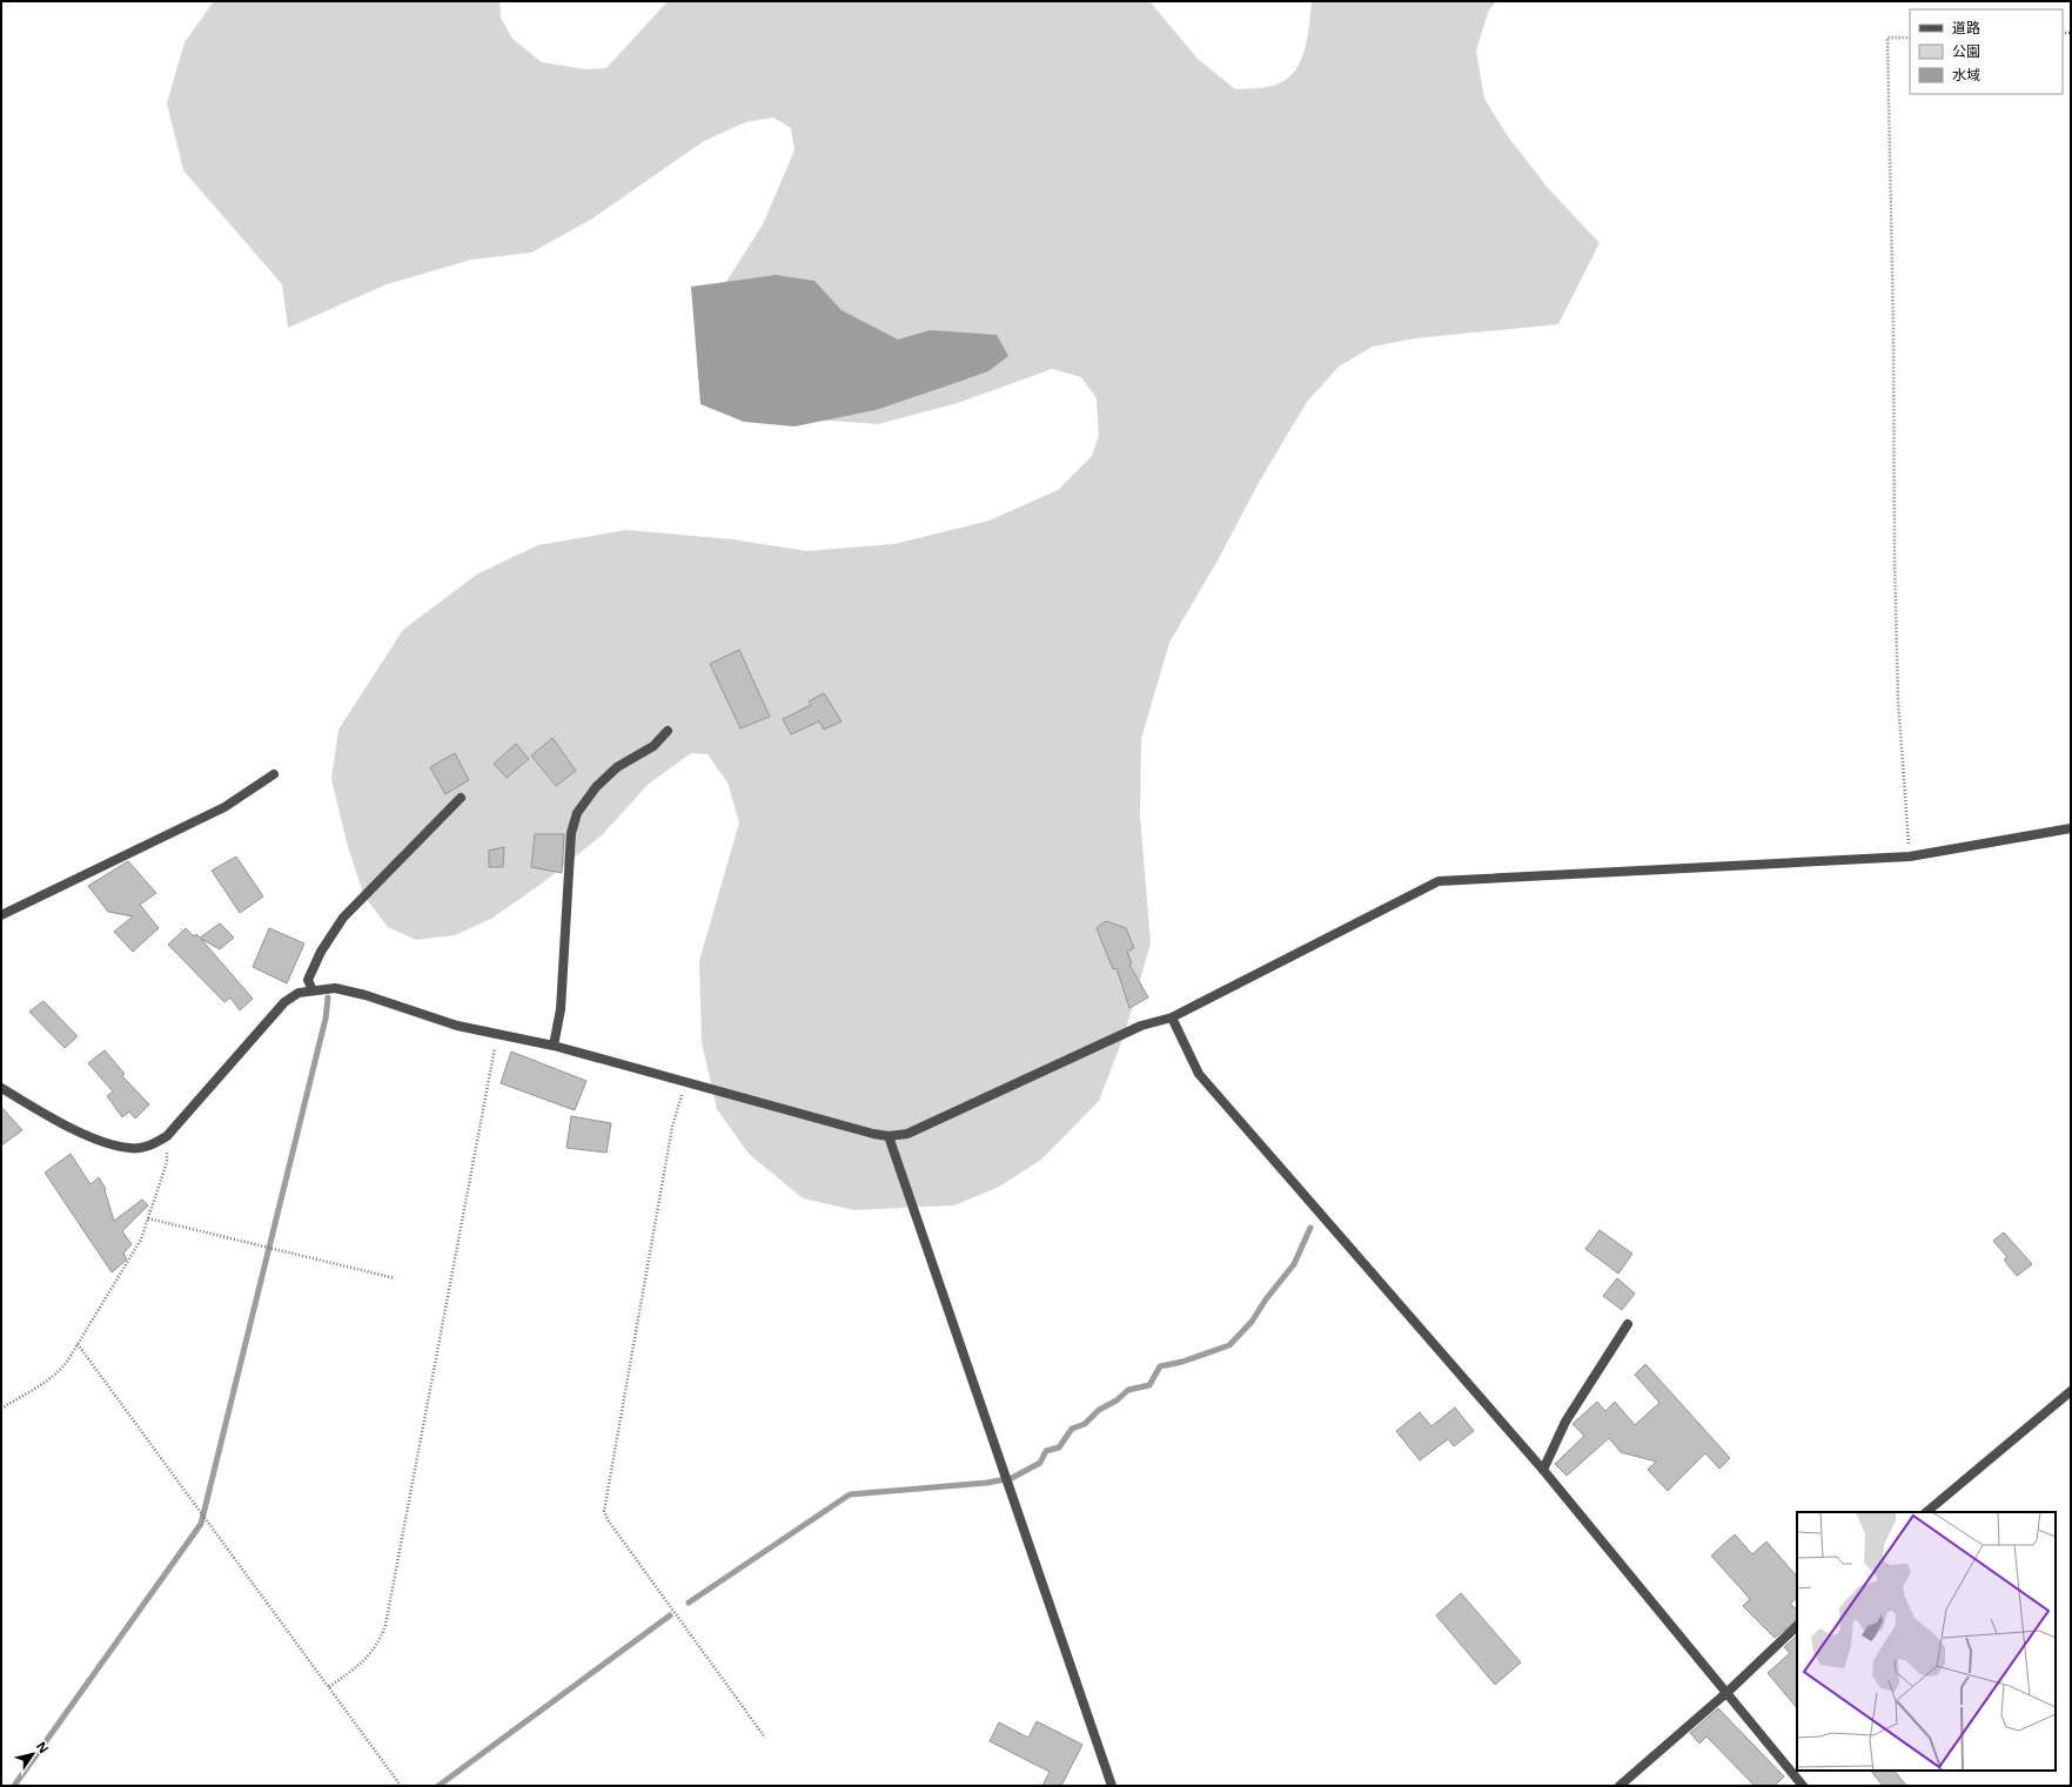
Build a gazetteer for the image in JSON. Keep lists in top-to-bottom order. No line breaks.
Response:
{"legend":["道路","公園","水域"],"north":"top right"}
